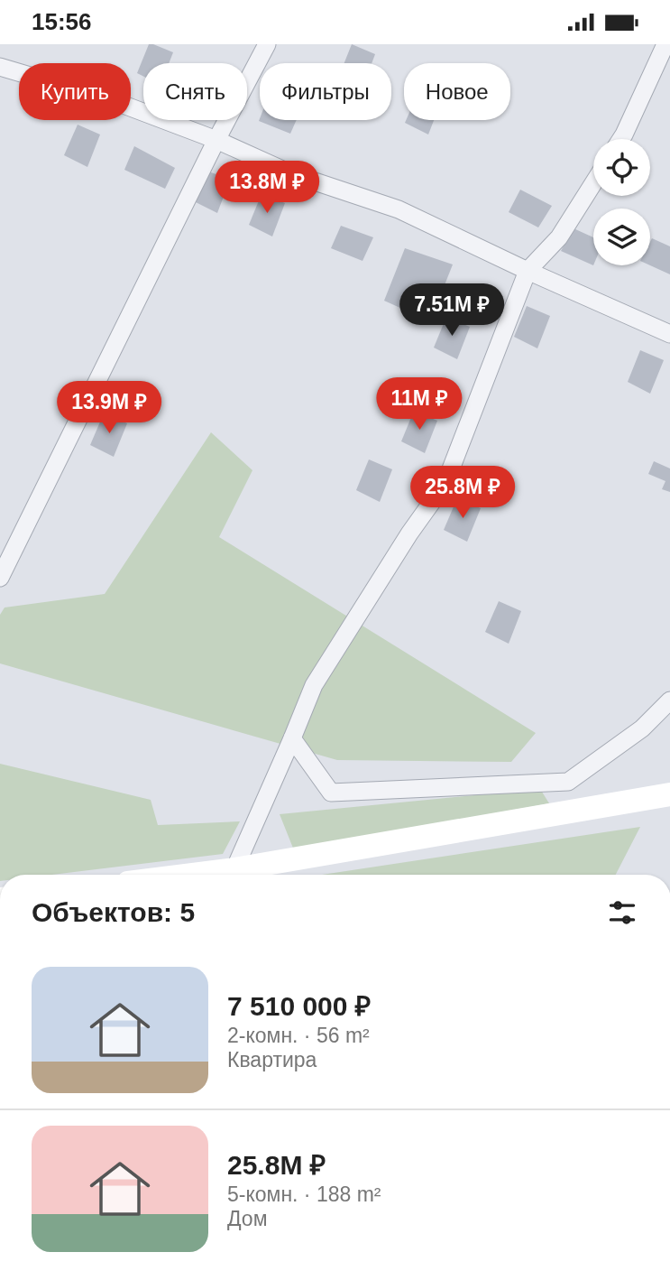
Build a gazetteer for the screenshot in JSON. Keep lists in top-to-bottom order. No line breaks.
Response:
{"page":{"status":"15:56","chip":["Купить","Снять","Фильтры","Новое"],"price":["13.8M ₽","7.51M ₽","11M ₽","13.9M ₽","25.8M ₽"],"heading":"Объектов: 5","list":[{"name":"7 510 000 ₽","note":"2-комн. · 56 m² · Квартира"},{"name":"25.8M ₽","note":"5-комн. · 188 m² · Дом"}]}}
